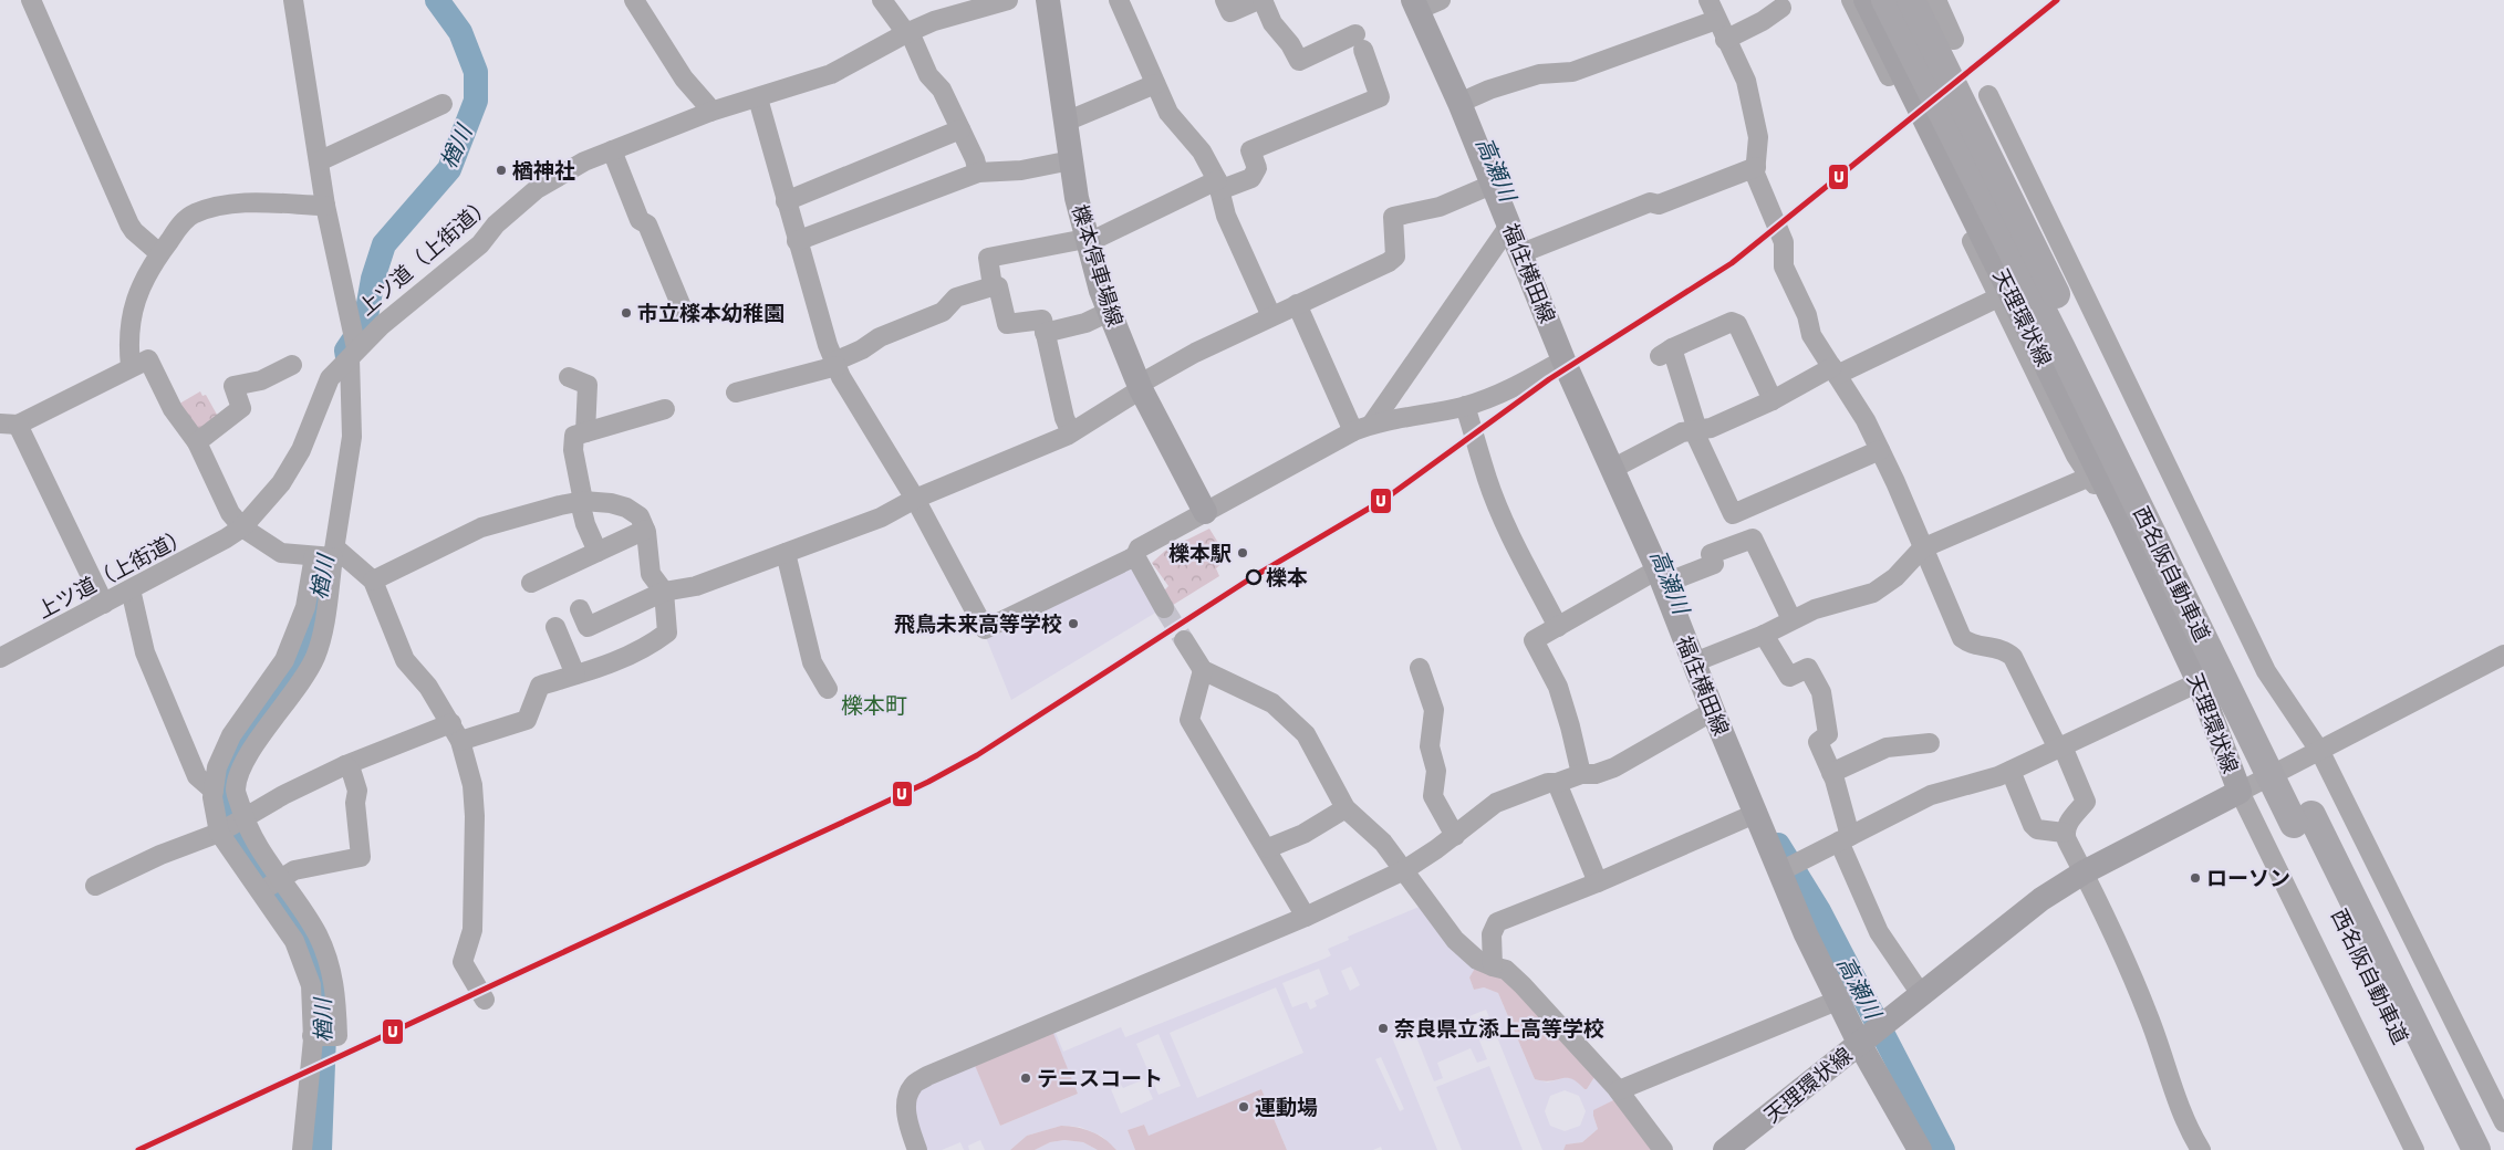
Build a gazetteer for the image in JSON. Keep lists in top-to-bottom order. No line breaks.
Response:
{"streets":{"highway":["西名阪自動車道"],"main road":["櫟本停車場線","福住横田線","天理環状線"],"street":["上ツ道（上街道）"]},"crossings":[["福住横田線","天理環状線"]],"districts":["櫟本町"],"water":["楢川","高瀬川"],"places":["楢神社","市立檪本幼稚園","櫟本駅","櫟本","飛鳥未来高等学校","ローソン","奈良県立添上高等学校","テニスコート","運動場"],"lines":["transit line U"]}
